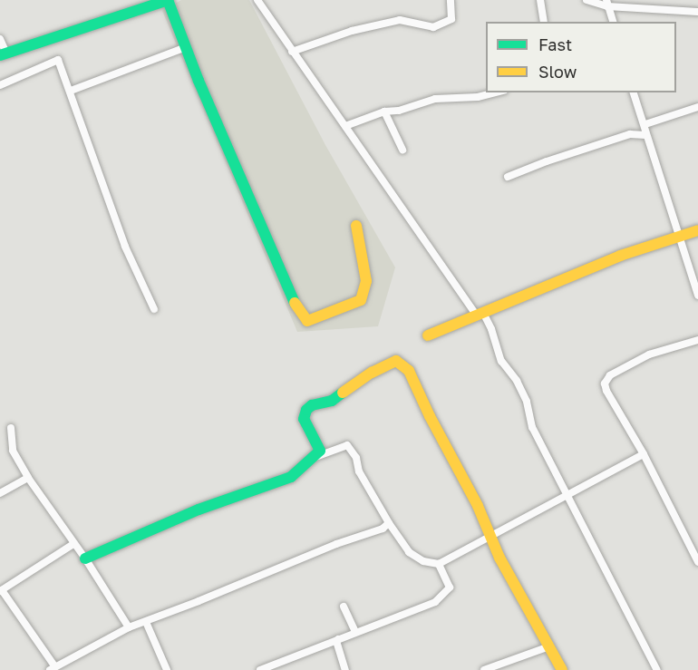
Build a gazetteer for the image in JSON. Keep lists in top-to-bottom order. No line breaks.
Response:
{"legend":["Fast","Slow"]}
